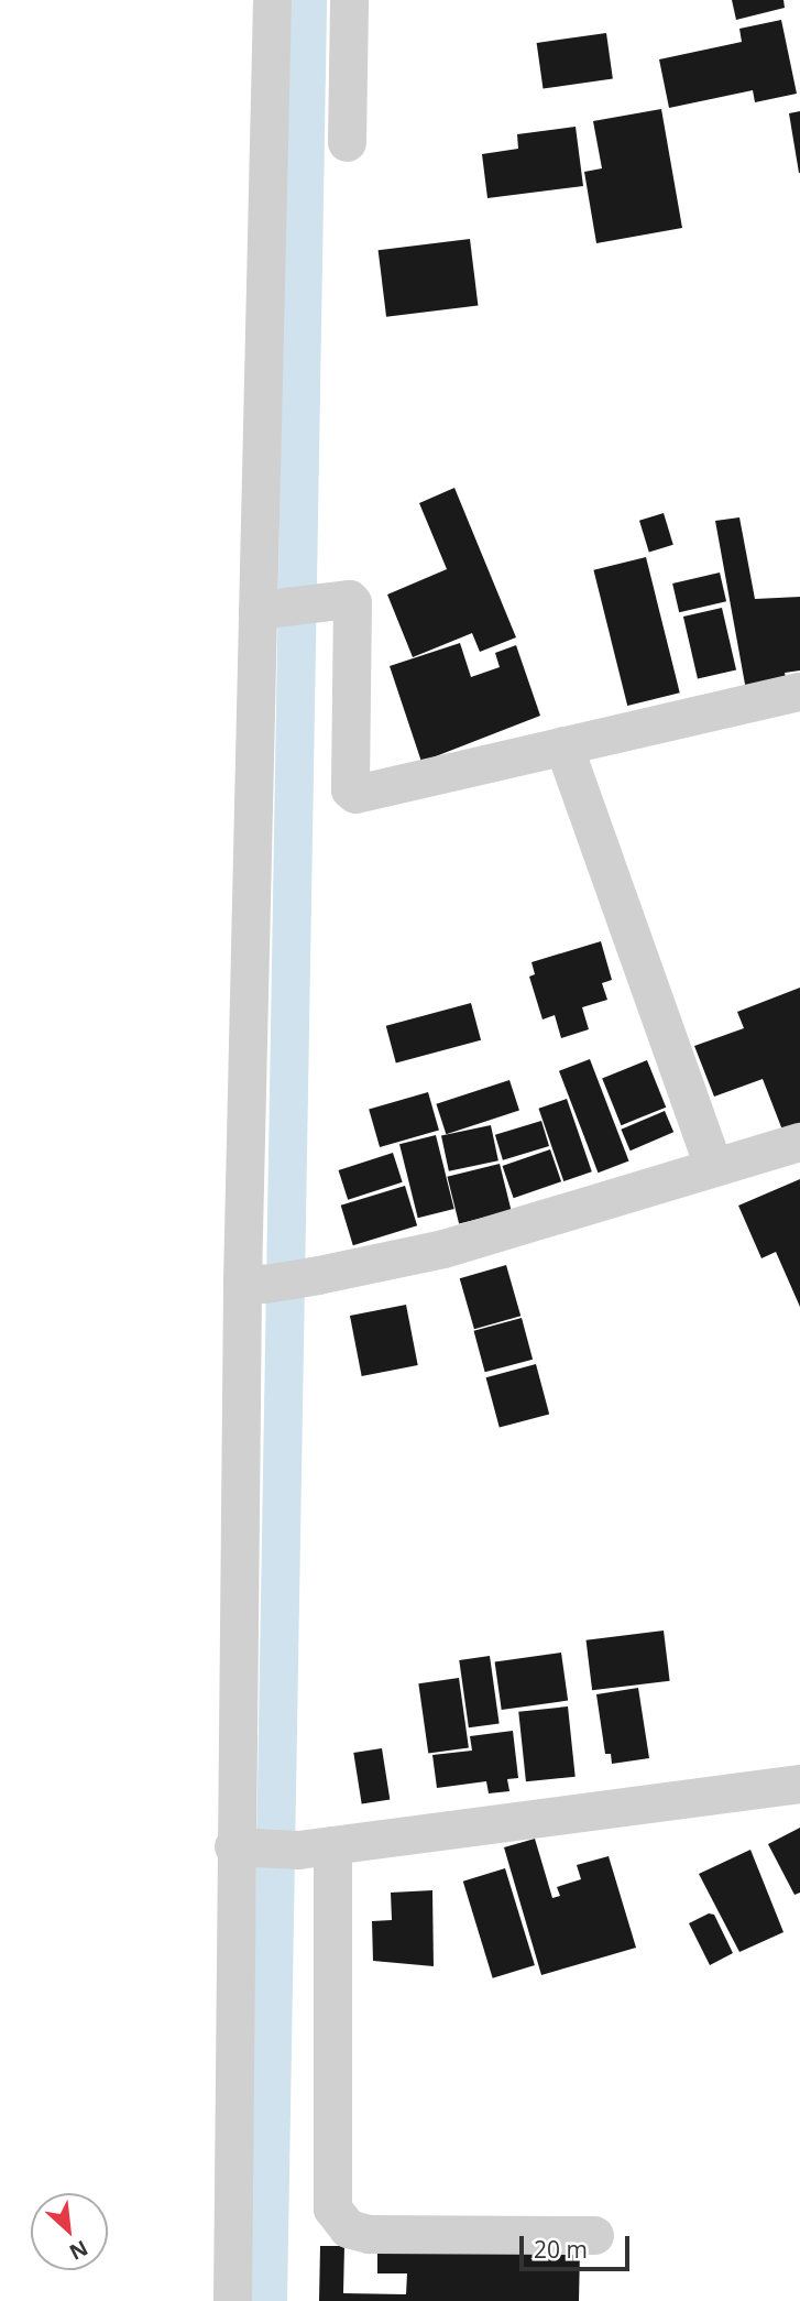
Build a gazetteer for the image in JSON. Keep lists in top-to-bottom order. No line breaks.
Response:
{"scale_bar":"20 m","north":"bottom right"}
